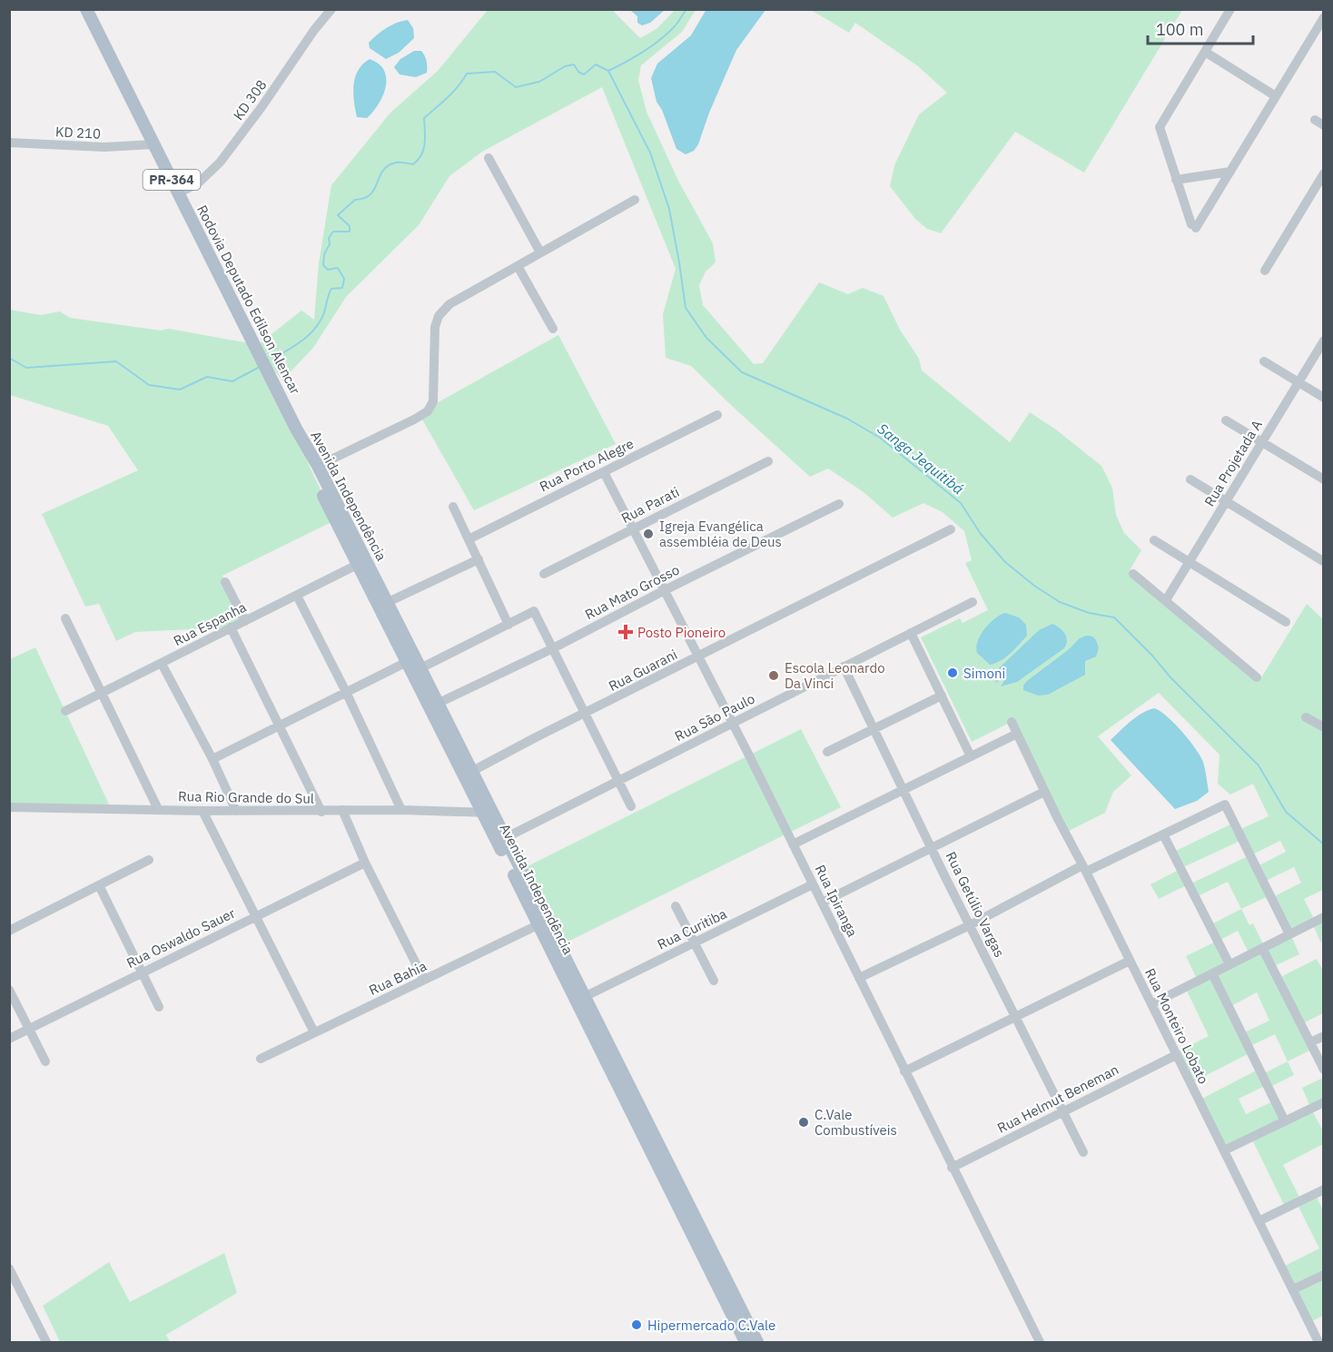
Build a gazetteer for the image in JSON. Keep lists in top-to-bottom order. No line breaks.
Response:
{"streets":{"main road":["PR-364","Rodovia Deputado Edilson Alencar","Avenida Independência"],"street":["KD 308","KD 210","Rua Projetada A","Rua Porto Alegre","Rua Parati","Rua Mato Grosso","Rua Espanha","Rua Guarani","Rua São Paulo","Rua Rio Grande do Sul","Rua Ipiranga","Rua Getúlio Vargas","Rua Curitiba","Rua Oswaldo Sauer","Rua Bahia","Rua Monteiro Lobato","Rua Helmut Beneman"]},"crossings":[["KD 308","Rodovia Deputado Edilson Alencar"],["KD 210","Rodovia Deputado Edilson Alencar"],["Rodovia Deputado Edilson Alencar","Avenida Independência"],["Rua Porto Alegre","Rua Ipiranga"],["Avenida Independência","Rua Mato Grosso"],["Avenida Independência","Rua Espanha"],["Avenida Independência","Rua Guarani"],["Avenida Independência","Rua São Paulo"],["Avenida Independência","Rua Rio Grande do Sul"],["Avenida Independência","Rua Curitiba"],["Avenida Independência","Rua Bahia"],["Rua Parati","Rua Ipiranga"],["Rua Mato Grosso","Rua Ipiranga"],["Rua Guarani","Rua Ipiranga"],["Rua São Paulo","Rua Ipiranga"],["Rua São Paulo","Rua Getúlio Vargas"],["Rua Ipiranga","Rua Curitiba"],["Rua Ipiranga","Rua Helmut Beneman"],["Rua Getúlio Vargas","Rua Helmut Beneman"],["Rua Monteiro Lobato","Rua Helmut Beneman"]],"water":["Sanga Jequitibá"],"places":{"other":["Igreja Evangélica assembléia de Deus","Simoni","Escola Leonardo Da Vinci","C.Vale Combustíveis","Hipermercado C.Vale"],"health":["Posto Pioneiro"]},"scale_bar":"100 m"}
